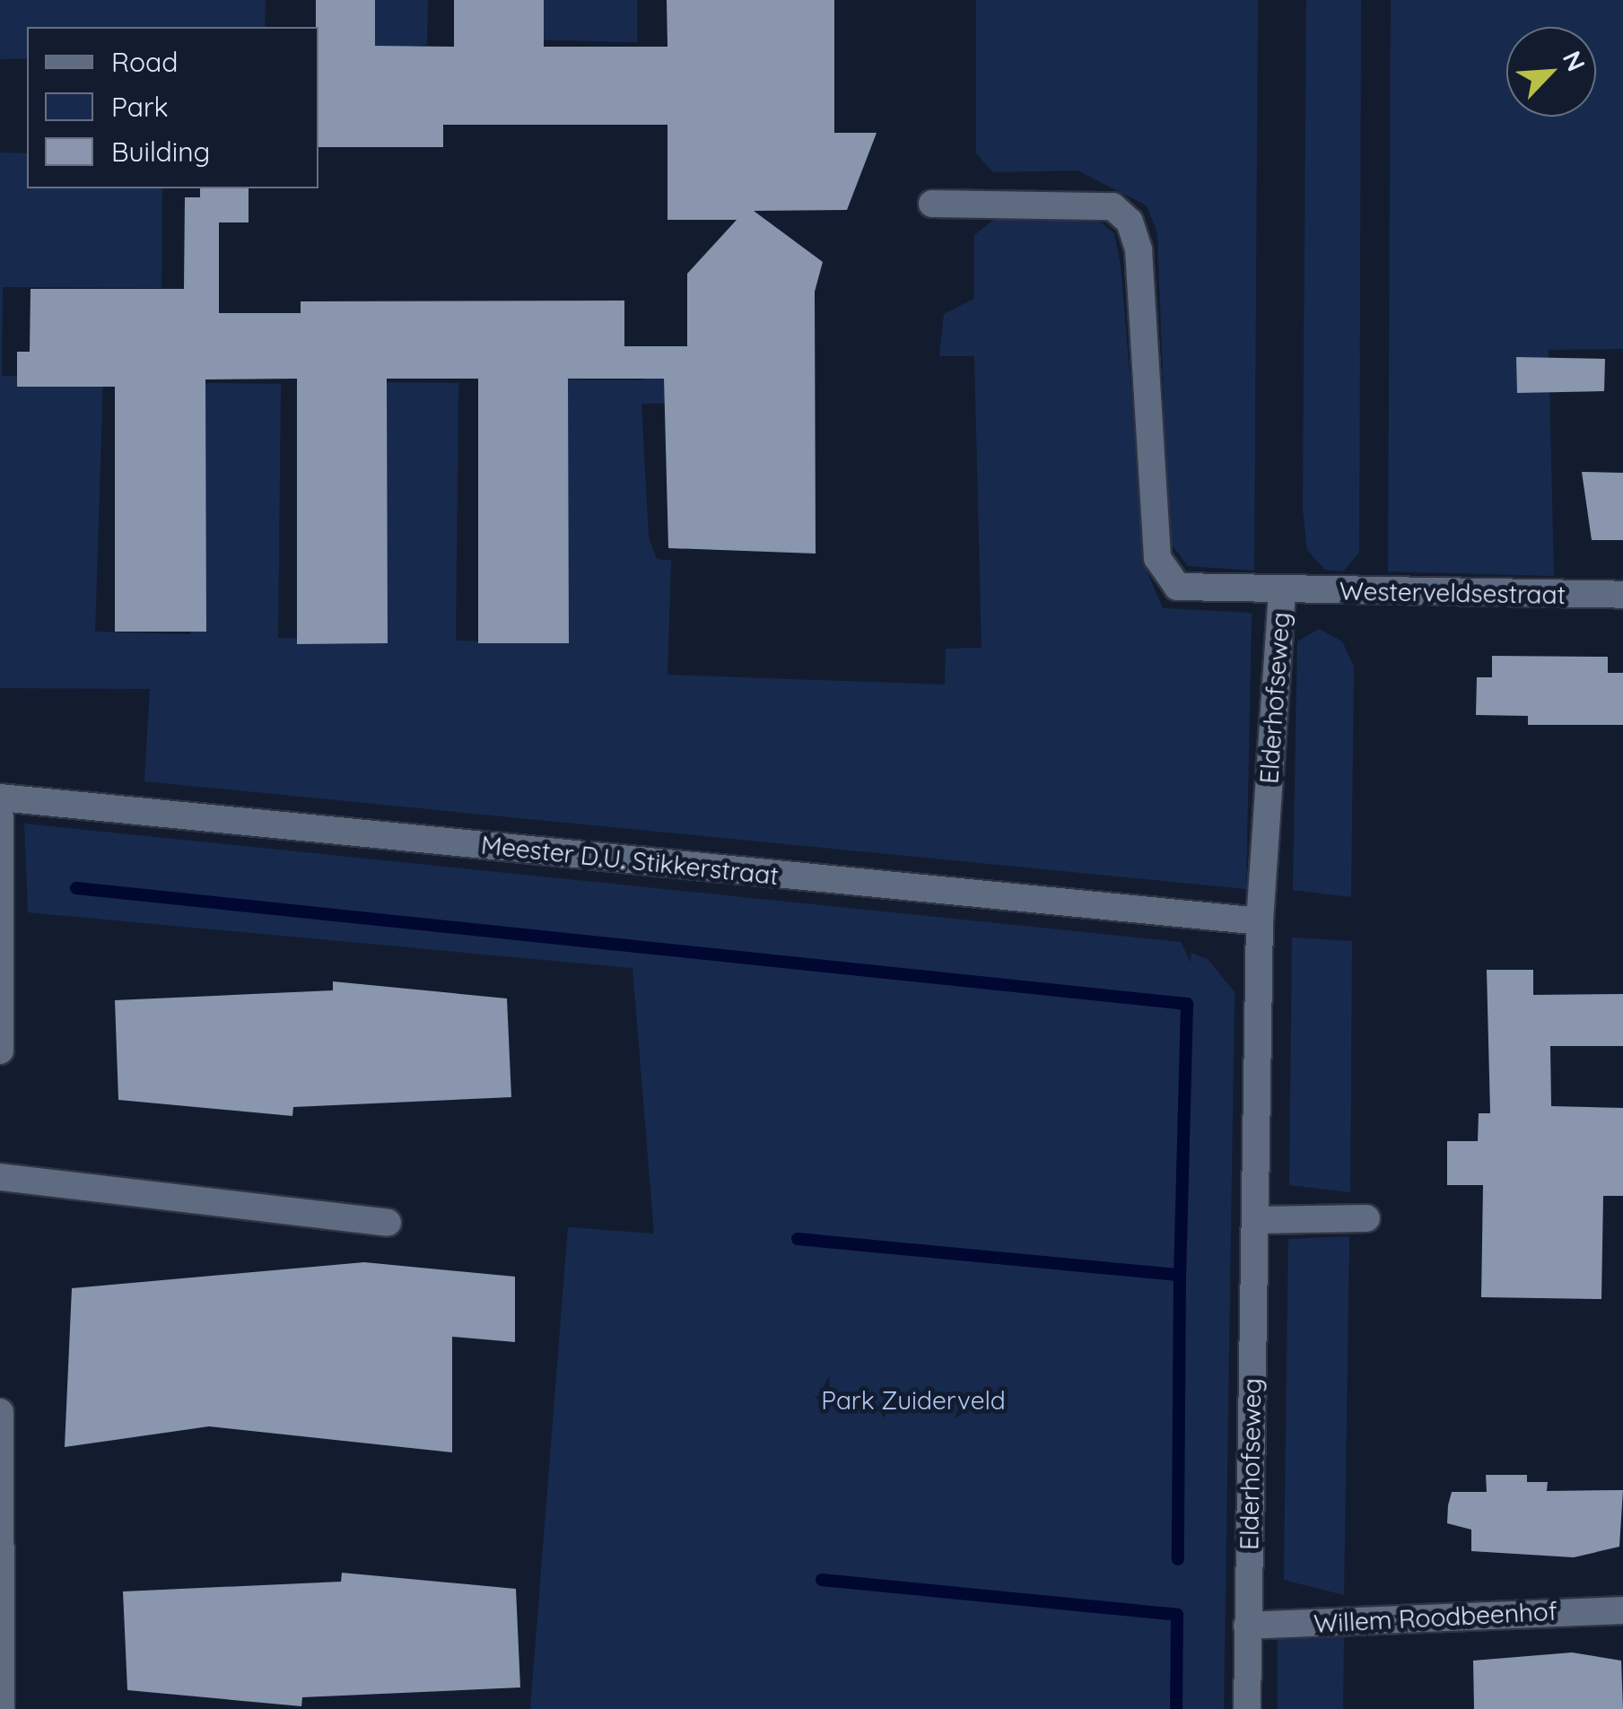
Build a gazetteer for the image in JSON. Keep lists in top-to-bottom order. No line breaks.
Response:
{"streets":{"street":["Westerveldsestraat","Elderhofseweg","Meester D.U. Stikkerstraat","Willem Roodbeenhof"]},"crossings":[["Westerveldsestraat","Elderhofseweg"],["Elderhofseweg","Meester D.U. Stikkerstraat"],["Elderhofseweg","Willem Roodbeenhof"]],"parks":["Park Zuiderveld"],"legend":["Road","Park","Building"],"north":"top right"}
